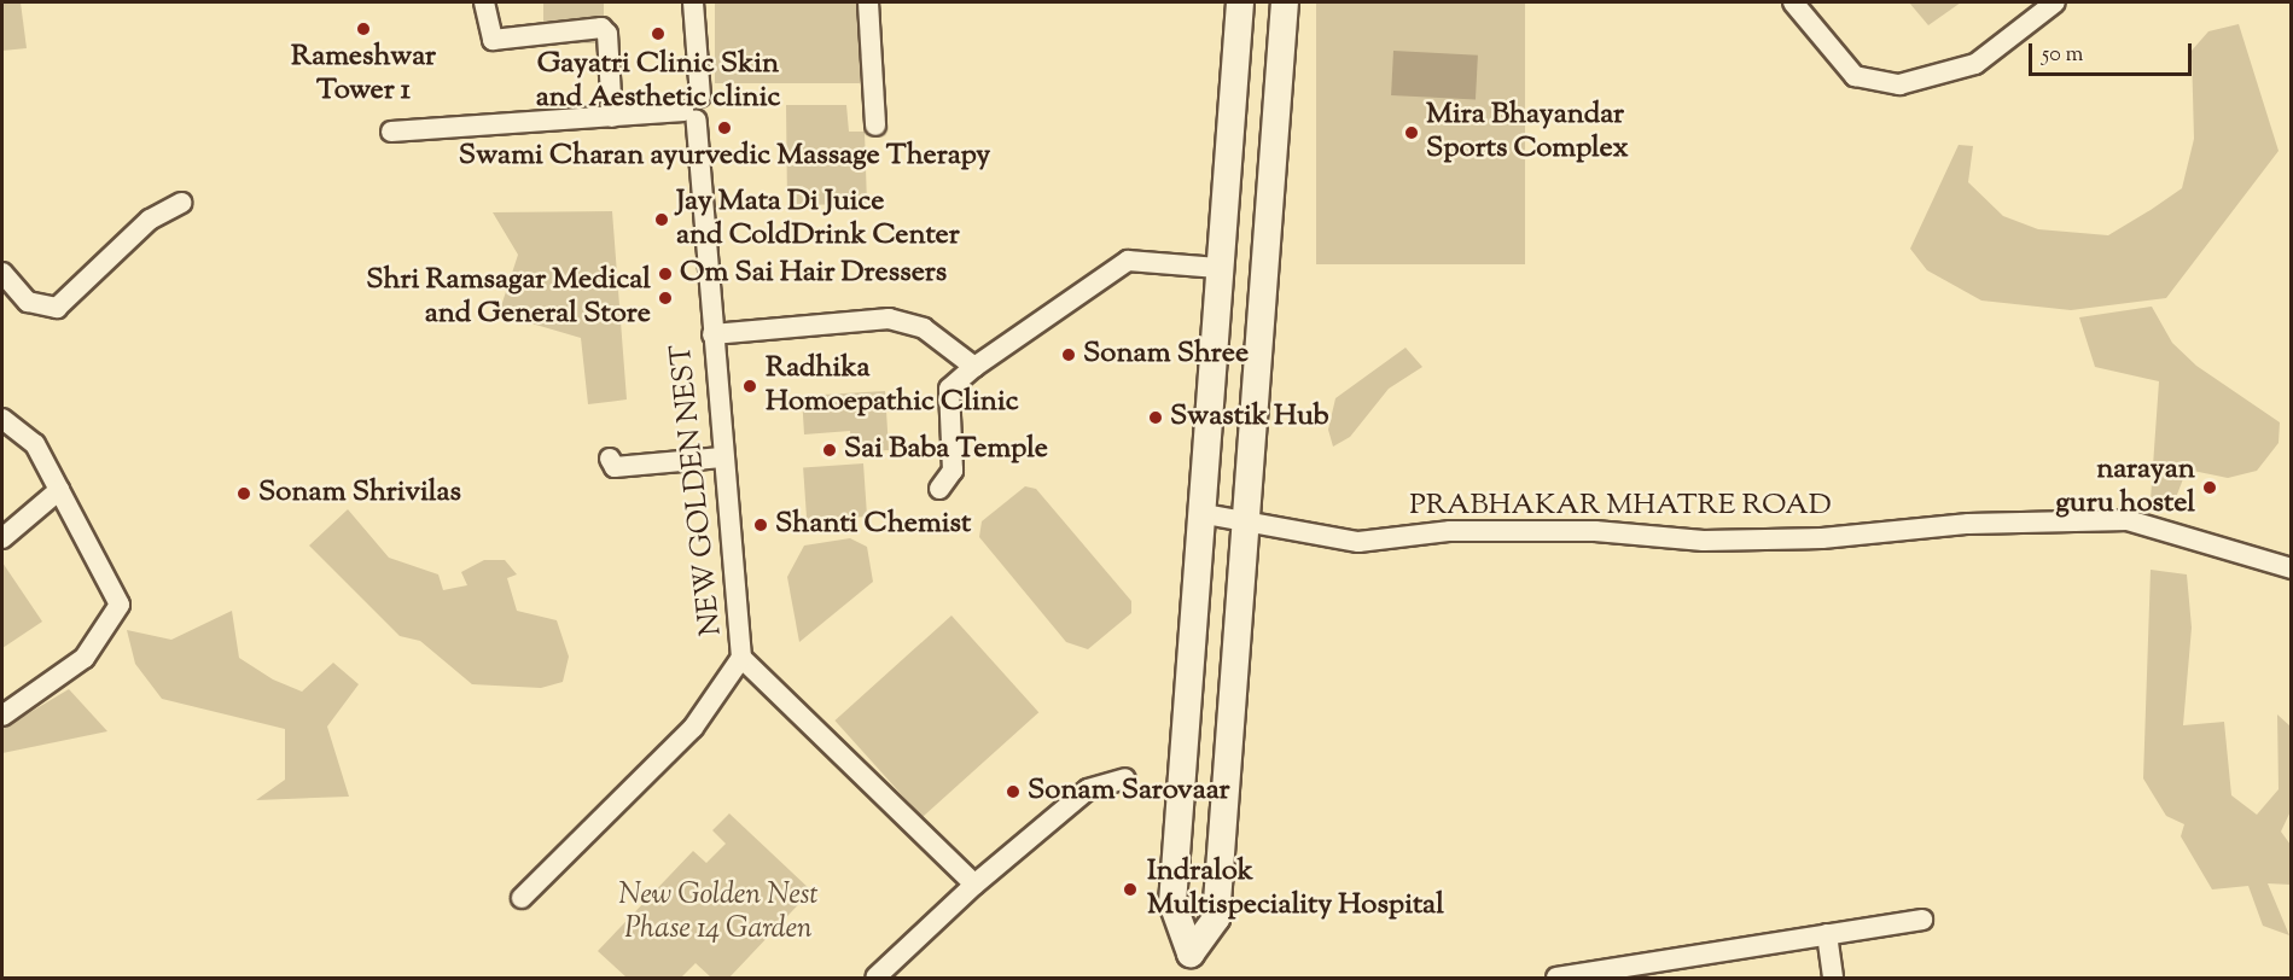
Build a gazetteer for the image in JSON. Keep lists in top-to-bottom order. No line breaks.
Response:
{"streets":{"street":["NEW GOLDEN NEST","PRABHAKAR MHATRE ROAD"]},"parks":["New Golden Nest Phase 14 Garden"],"places":["Rameshwar Tower 1","Gayatri Clinic Skin and Aesthetic clinic","Swami Charan ayurvedic Massage Therapy","Mira Bhayandar Sports Complex","Jay Mata Di Juice and ColdDrink Center","Om Sai Hair Dressers","Shri Ramsagar Medical and General Store","Sonam Shree","Radhika Homoepathic Clinic","Swastik Hub","Sai Baba Temple","narayan guru hostel","Sonam Shrivilas","Shanti Chemist","Sonam Sarovaar","Indralok Multispeciality Hospital"],"scale_bar":"50 m"}
